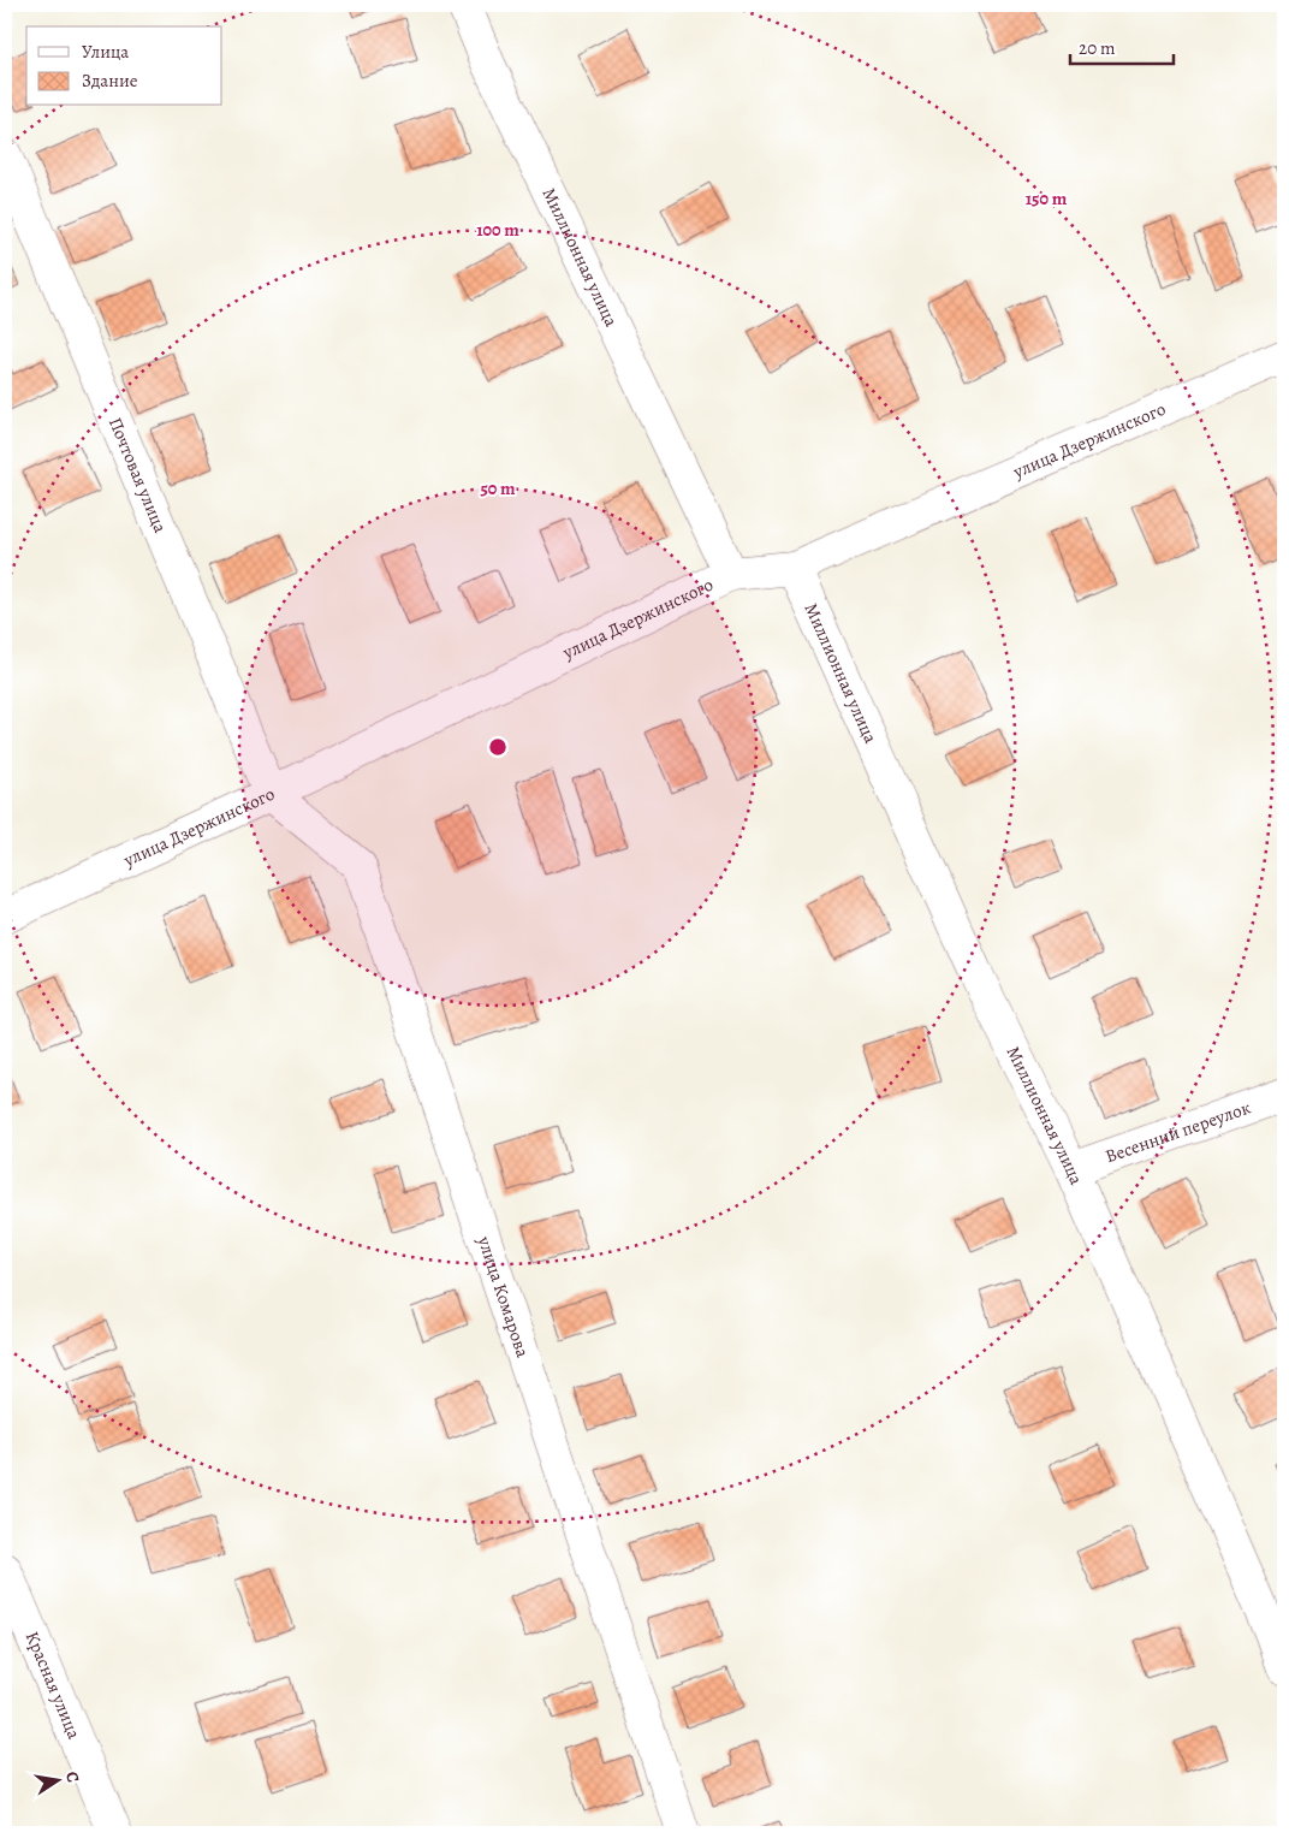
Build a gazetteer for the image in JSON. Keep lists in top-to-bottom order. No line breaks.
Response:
{"streets":{"street":["Миллионная улица","улица Дзержинского","Почтовая улица","Весенний переулок","улица Комарова","Красная улица"]},"crossings":[["Миллионная улица","улица Дзержинского"],["Миллионная улица","Весенний переулок"],["улица Дзержинского","Почтовая улица"],["улица Дзержинского","улица Комарова"],["Почтовая улица","улица Комарова"]],"legend":["Улица","Здание"],"scale_bar":"20 m","north":"right","rings":["150 m","100 m","50 m"]}
